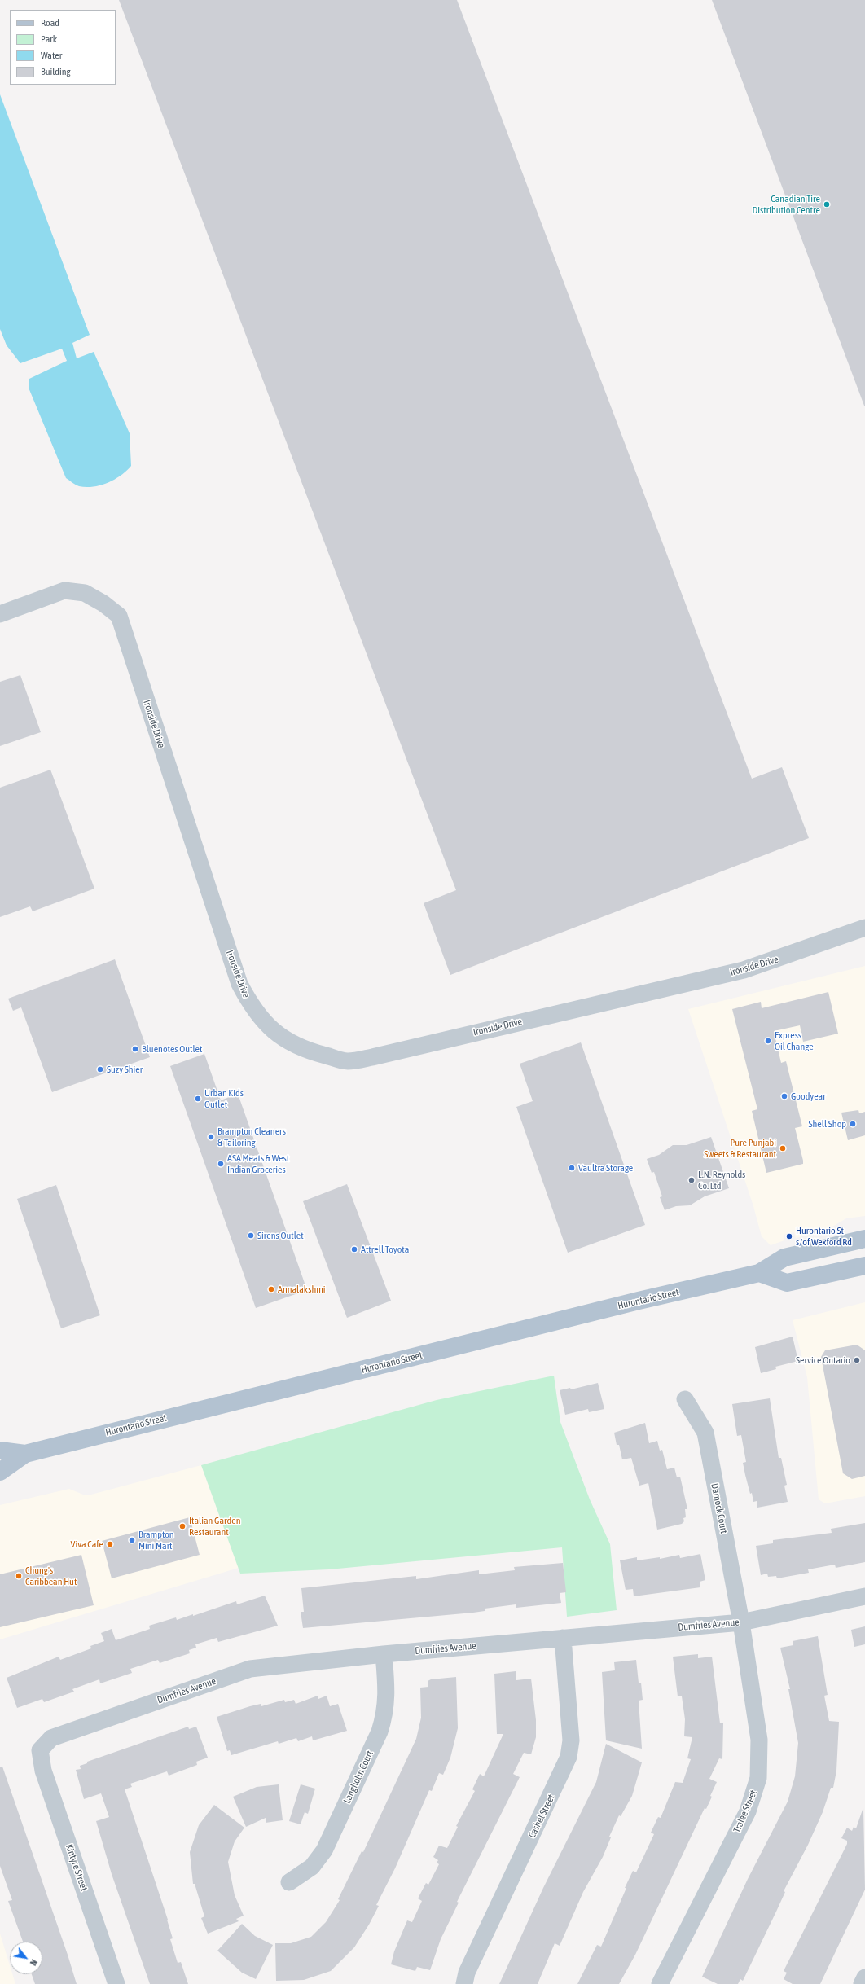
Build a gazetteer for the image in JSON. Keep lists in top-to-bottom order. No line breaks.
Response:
{"streets":{"main road":["Hurontario Street"],"street":["Ironside Drive","Darnock Court","Dumfries Avenue","Langholm Court","Tralee Street","Cashel Street","Kintyre Street"]},"crossings":[["Darnock Court","Dumfries Avenue"],["Darnock Court","Tralee Street"],["Dumfries Avenue","Langholm Court"],["Dumfries Avenue","Tralee Street"],["Dumfries Avenue","Cashel Street"],["Dumfries Avenue","Kintyre Street"]],"places":["Canadian Tire Distribution Centre","Express Oil Change","Bluenotes Outlet","Suzy Shier","Goodyear","Urban Kids Outlet","Shell Shop","Brampton Cleaners & Tailoring","Pure Punjabi Sweets & Restaurant","ASA Meats & West Indian Groceries","Vaultra Storage","L.N. Reynolds Co. Ltd","Sirens Outlet","Hurontario St s/of Wexford Rd","Attrell Toyota","Annalakshmi","Service Ontario","Italian Garden Restaurant","Brampton Mini Mart","Viva Cafe","Chung's Caribbean Hut"],"legend":["Road","Park","Water","Building"],"north":"bottom right"}
